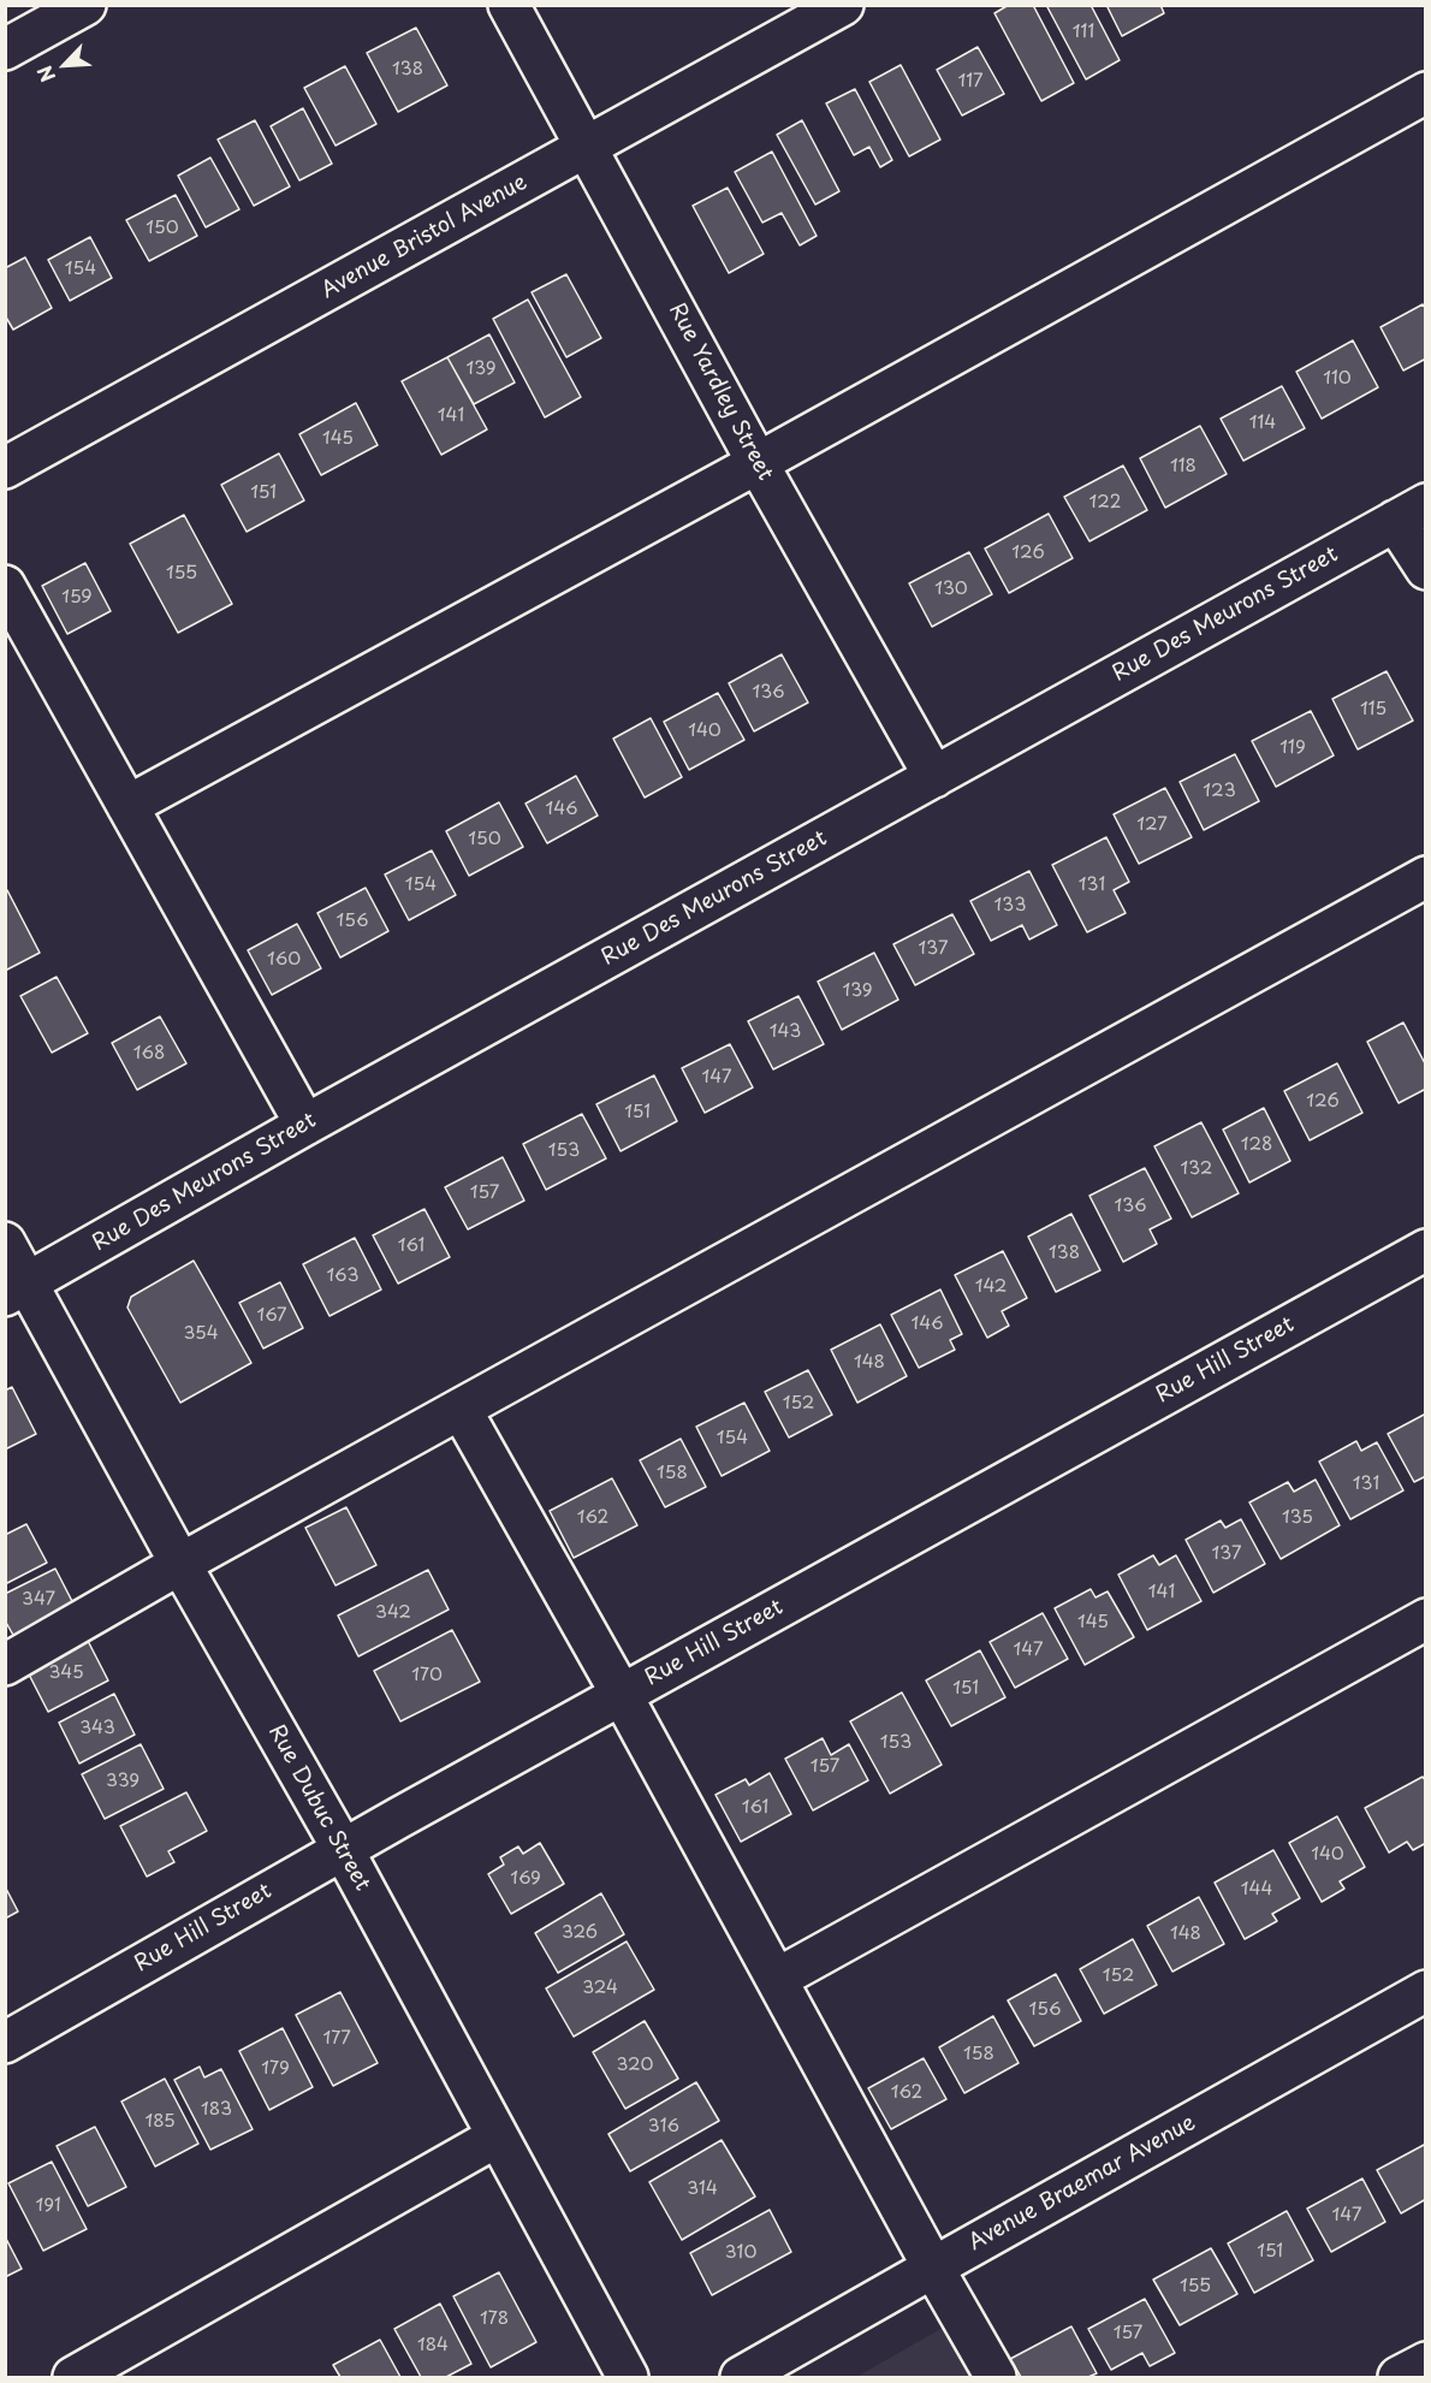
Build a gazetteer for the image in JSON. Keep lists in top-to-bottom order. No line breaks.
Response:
{"streets":{"street":["Avenue Bristol Avenue","Rue Yardley Street","Rue Des Meurons Street","Rue Hill Street","Rue Dubuc Street","Avenue Braemar Avenue"]},"crossings":[["Avenue Bristol Avenue","Rue Yardley Street"],["Rue Yardley Street","Rue Des Meurons Street"],["Rue Des Meurons Street","Rue Dubuc Street"],["Rue Hill Street","Rue Dubuc Street"]],"house_numbers":["111","138","117","150","154","139","110","141","114","145","118","151","122","126","155","130","159","136","115","140","119","123","146","127","150","154","131","133","156","137","160","139","143","168","147","126","151","128","153","132","157","136","161","138","163","142","167","146","354","148","152","154","158","131","162","135","137","141","347","342","145","147","345","170","151","343","153","157","339","161","140","169","144","326","148","152","324","156","177","158","320","179","162","183","185","316","314","191","147","151","310","155","178","157","184"],"north":"bottom left"}
